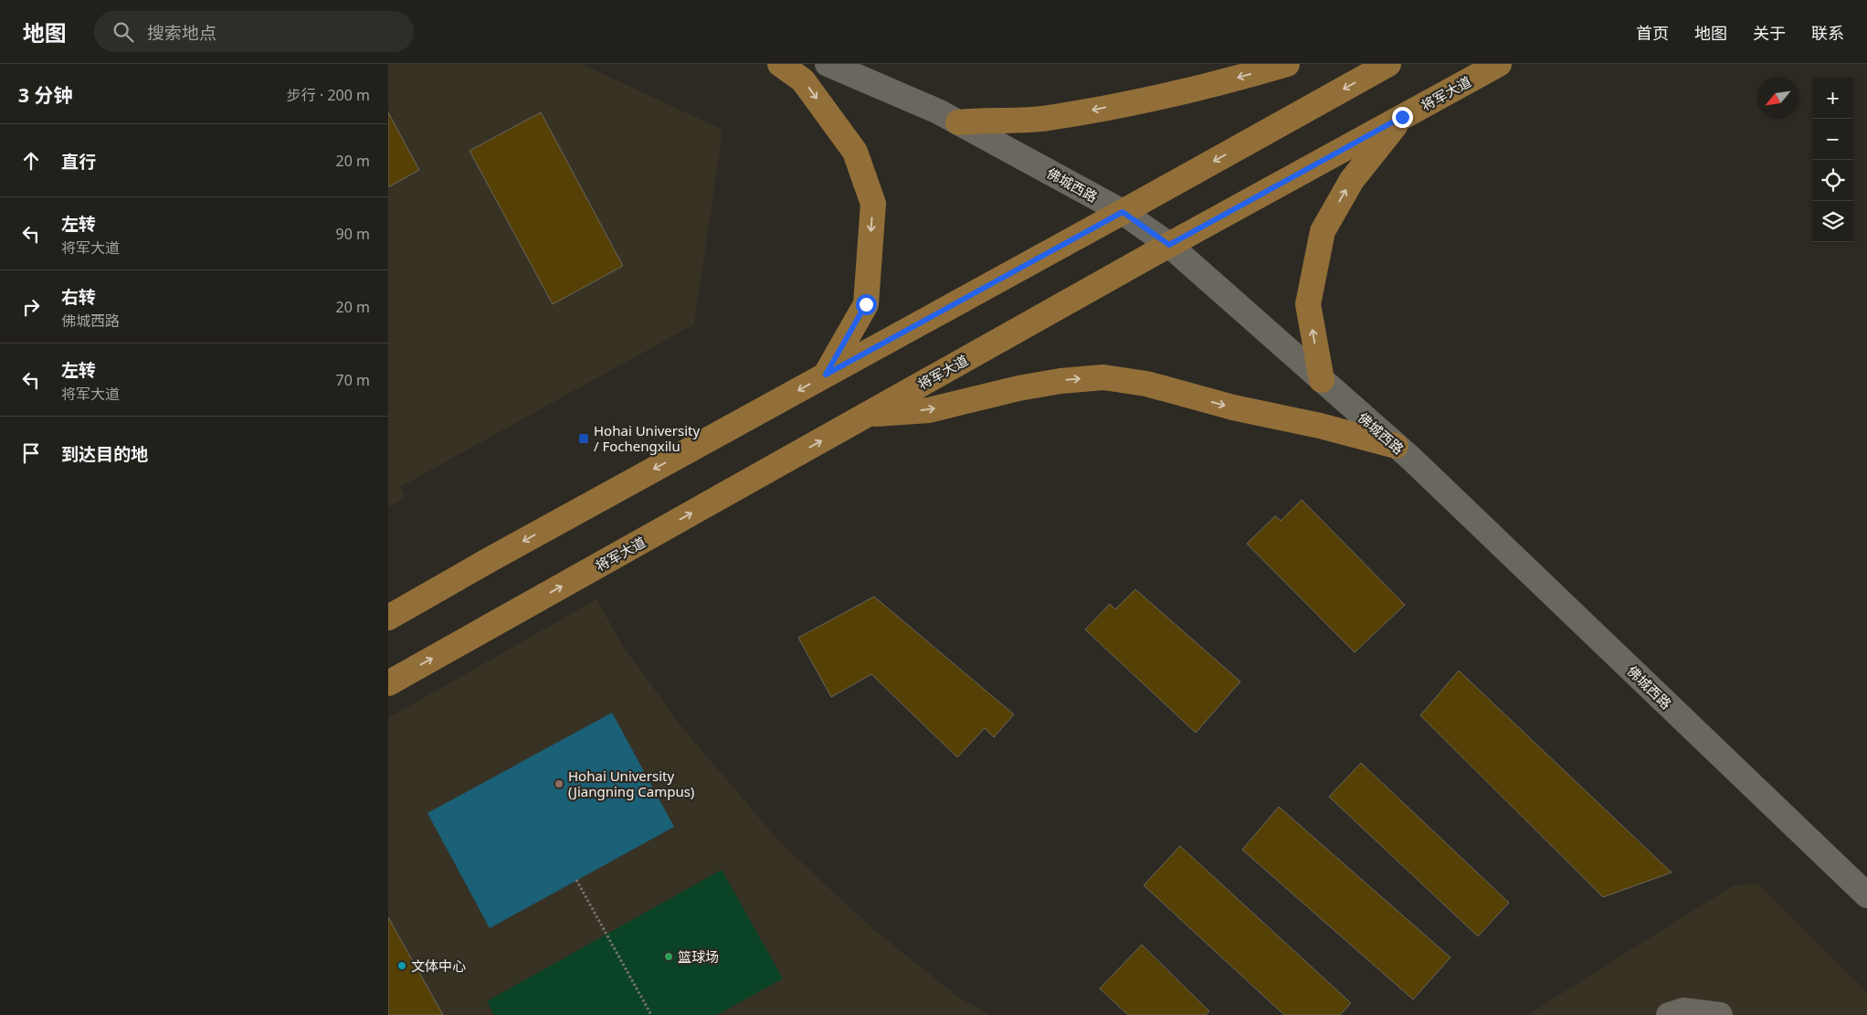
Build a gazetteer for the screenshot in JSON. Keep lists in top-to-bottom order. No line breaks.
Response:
{"streets":{"main road":["将军大道","佛城西路"]},"crossings":[["将军大道","佛城西路"]],"places":{"transit":["Hohai University / Fochengxilu"],"other":["Hohai University (Jiangning Campus)","篮球场","文体中心"]},"north":"bottom left","page":{"header":"地图","search":"搜索地点","nav":["首页","地图","关于","联系"],"heading":["3 分钟","步行 · 200 m"],"map_buttons":["+","−"],"list":[["直行","20 m"],["左转","将军大道","90 m"],["右转","佛城西路","20 m"],["左转","将军大道","70 m"],"到达目的地"]}}
